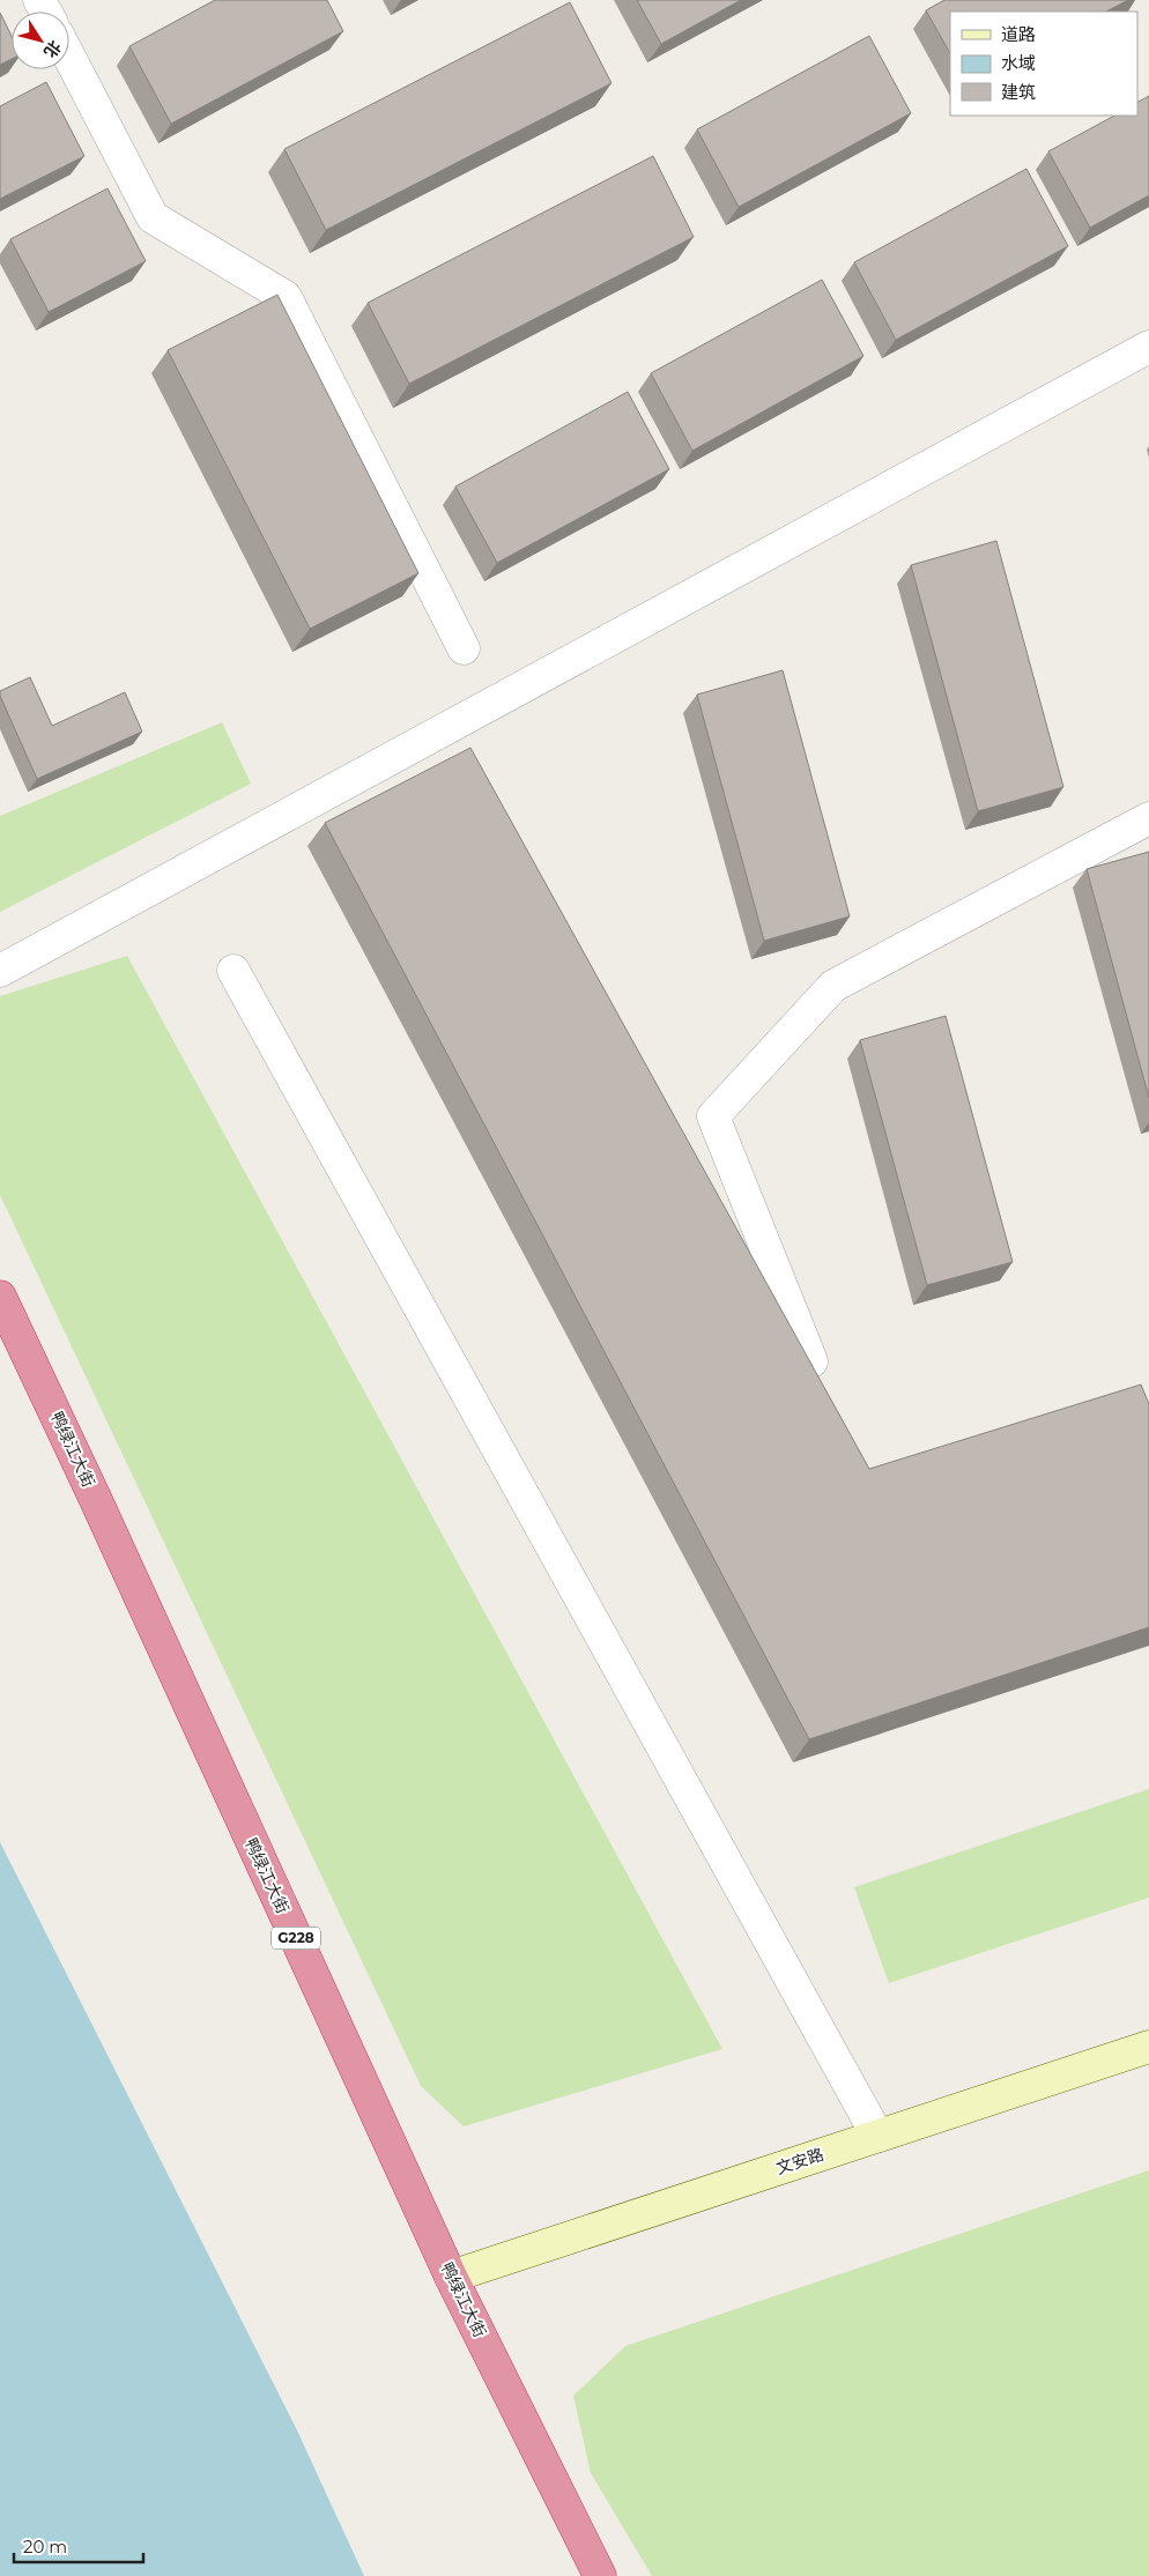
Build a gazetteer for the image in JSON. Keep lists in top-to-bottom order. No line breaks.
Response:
{"streets":{"highway":["鸭绿江大街","G228"],"main road":["文安路"]},"crossings":[["鸭绿江大街","文安路"]],"legend":["道路","水域","建筑"],"scale_bar":"20 m","north":"bottom right"}
